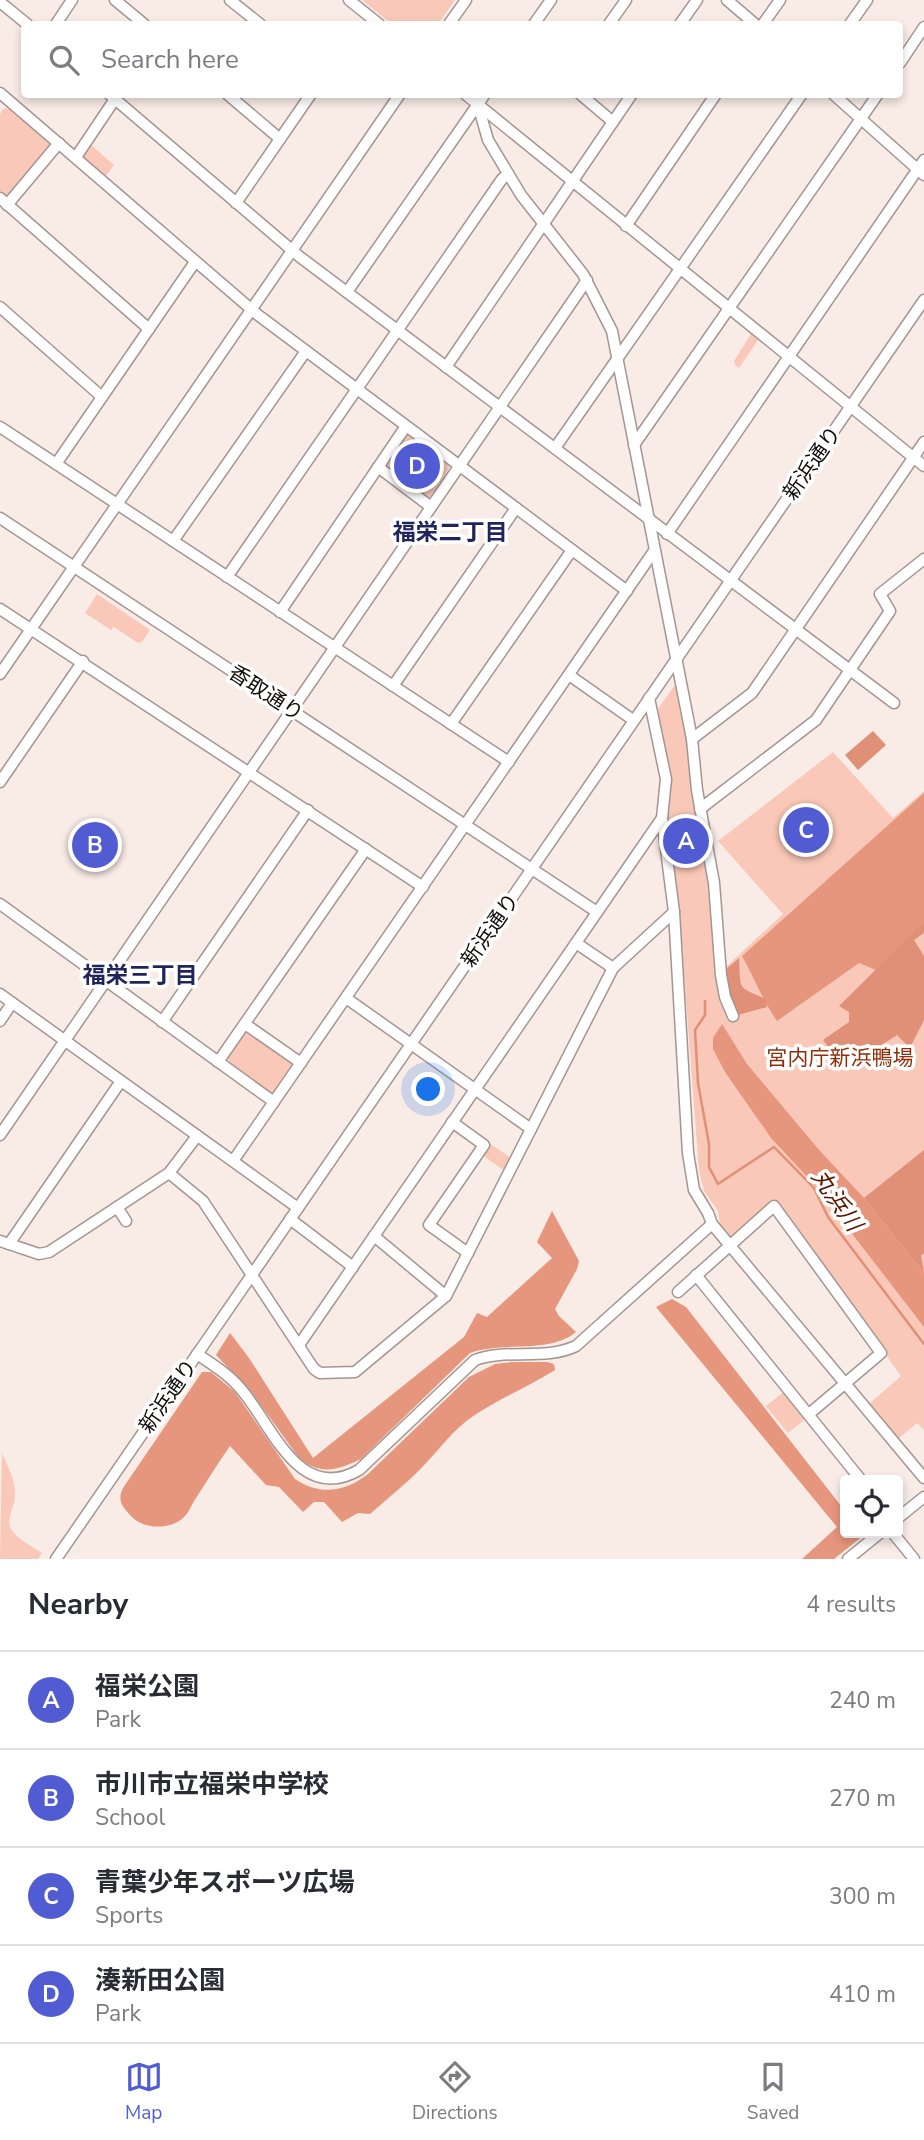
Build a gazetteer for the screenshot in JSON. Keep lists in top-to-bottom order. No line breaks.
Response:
{"streets":{"street":["新浜通り","香取通り"]},"crossings":[["新浜通り","香取通り"]],"districts":["福栄二丁目","福栄三丁目"],"water":["丸浜川"],"parks":["宮内庁新浜鴨場"],"page":{"search":"Search here","pins":["D","C","A","B"],"heading":["Nearby","4 results"],"list":[{"mark":"A","name":"福栄公園","note":"Park","value":"240 m"},{"mark":"B","name":"市川市立福栄中学校","note":"School","value":"270 m"},{"mark":"C","name":"青葉少年スポーツ広場","note":"Sports","value":"300 m"},{"mark":"D","name":"湊新田公園","note":"Park","value":"410 m"}],"nav":["Map","Directions","Saved"]}}
